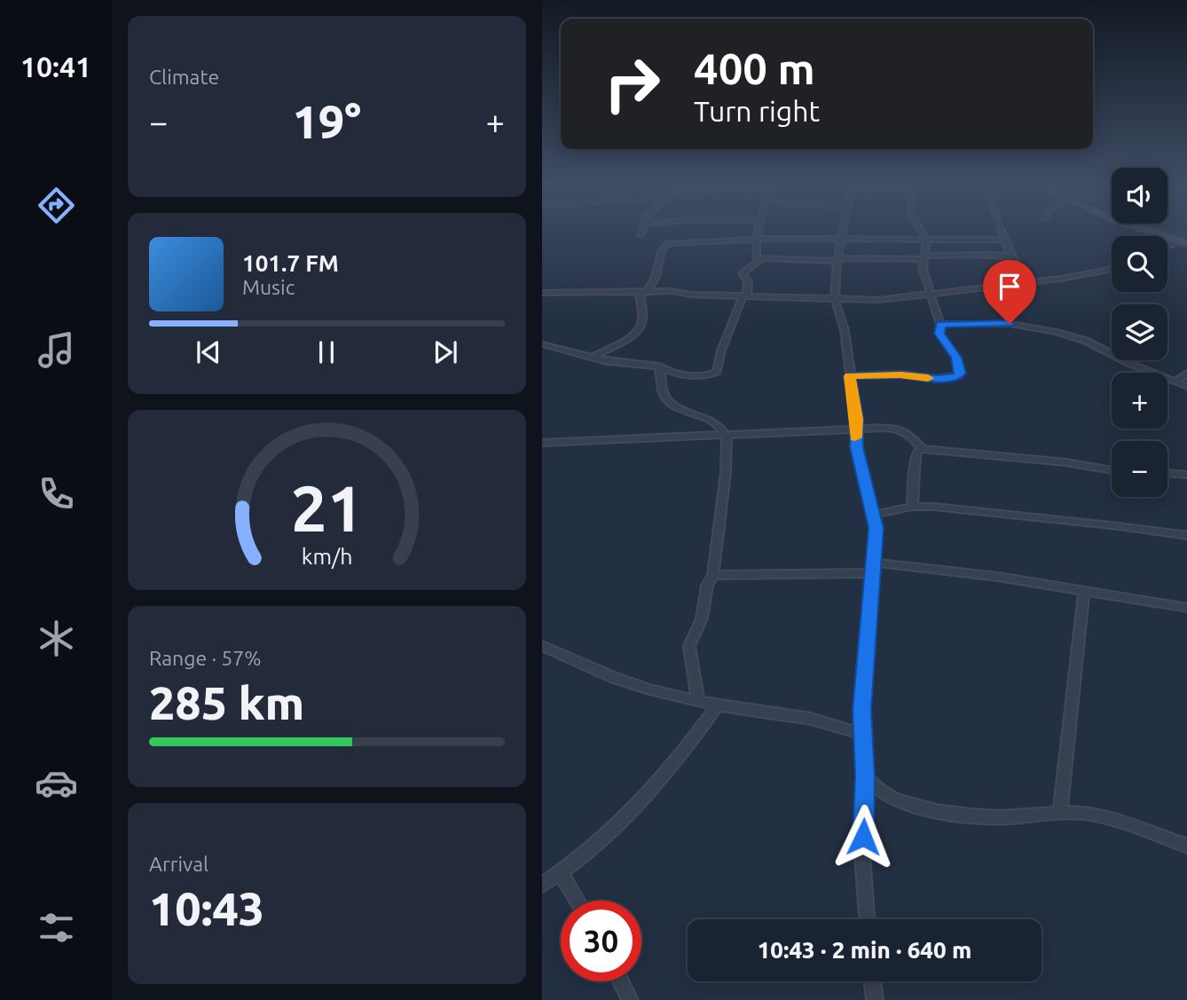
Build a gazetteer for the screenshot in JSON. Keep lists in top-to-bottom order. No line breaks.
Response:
{"page":{"tabs":"10:41","tile":["Climate",["Range · 57%","285 km"],["Arrival","10:43"]],"turn":["400 m","Turn right"],"heat":["−","19°","+"],"map_buttons":["+","−"],"song":["101.7 FM","Music"],"limit":"30","trip":"10:43 · 2 min · 640 m","gauge":["21","km/h"]}}
